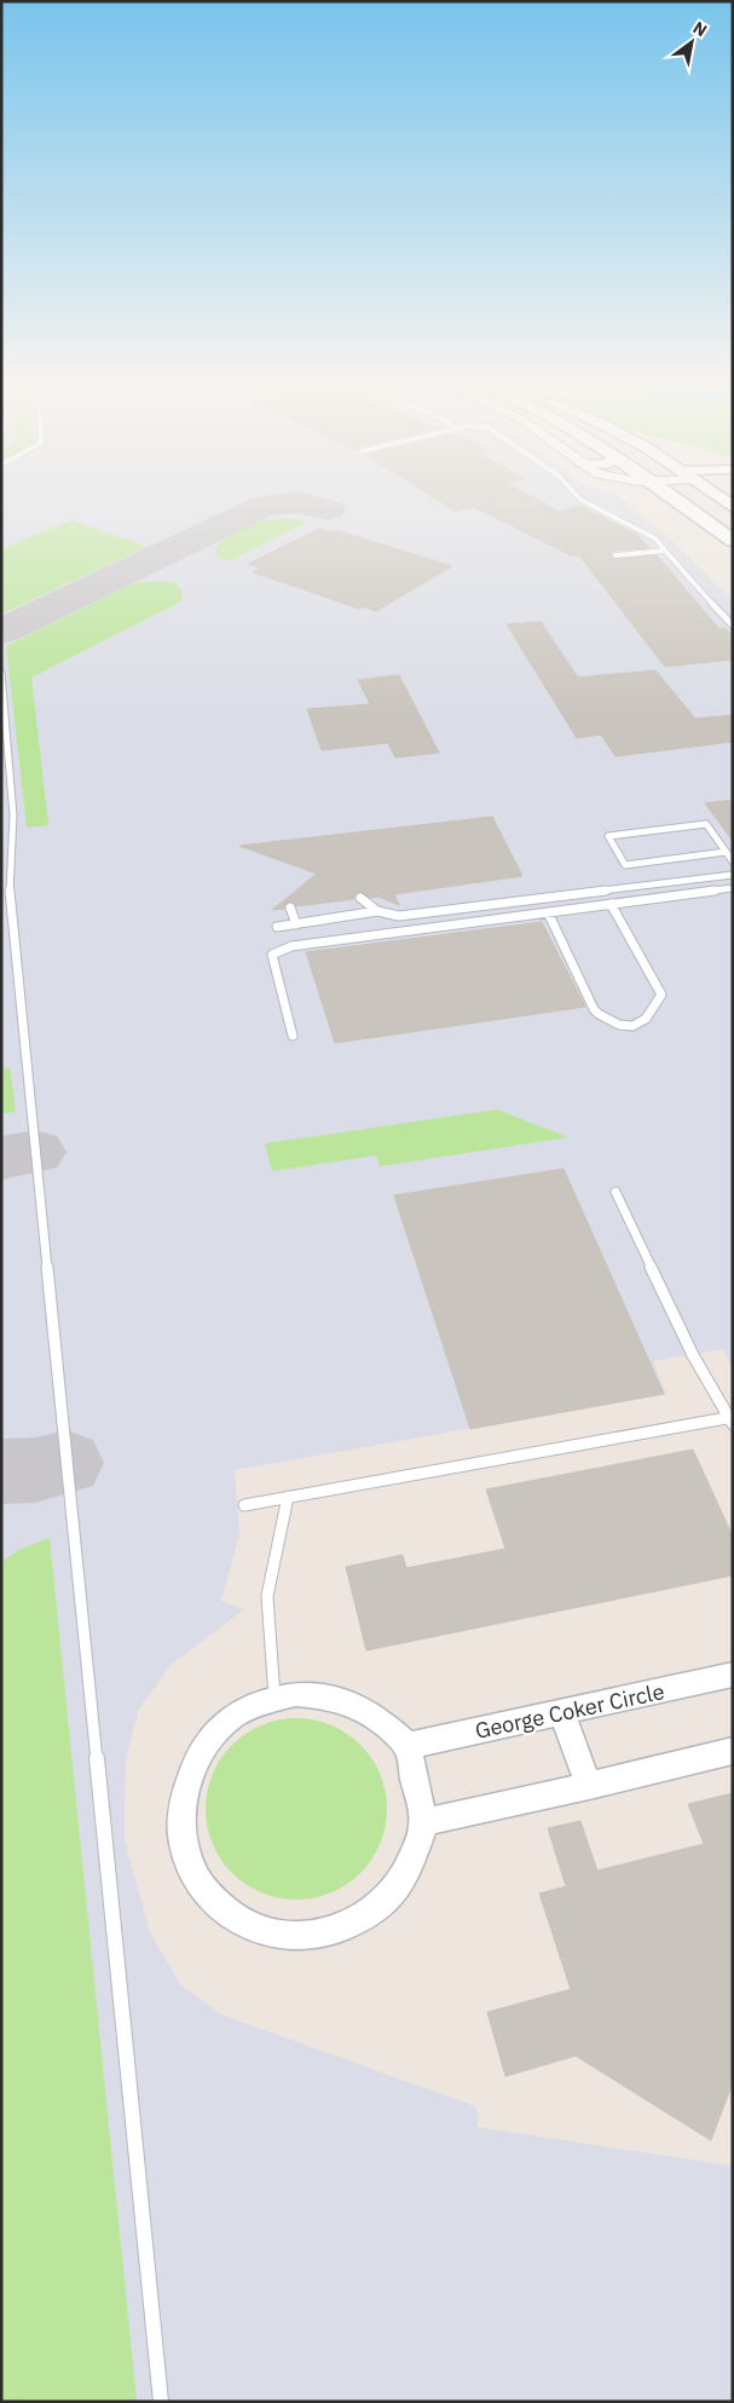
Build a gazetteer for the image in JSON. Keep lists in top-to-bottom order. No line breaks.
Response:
{"streets":{"street":["George Coker Circle"]},"north":"top right"}
